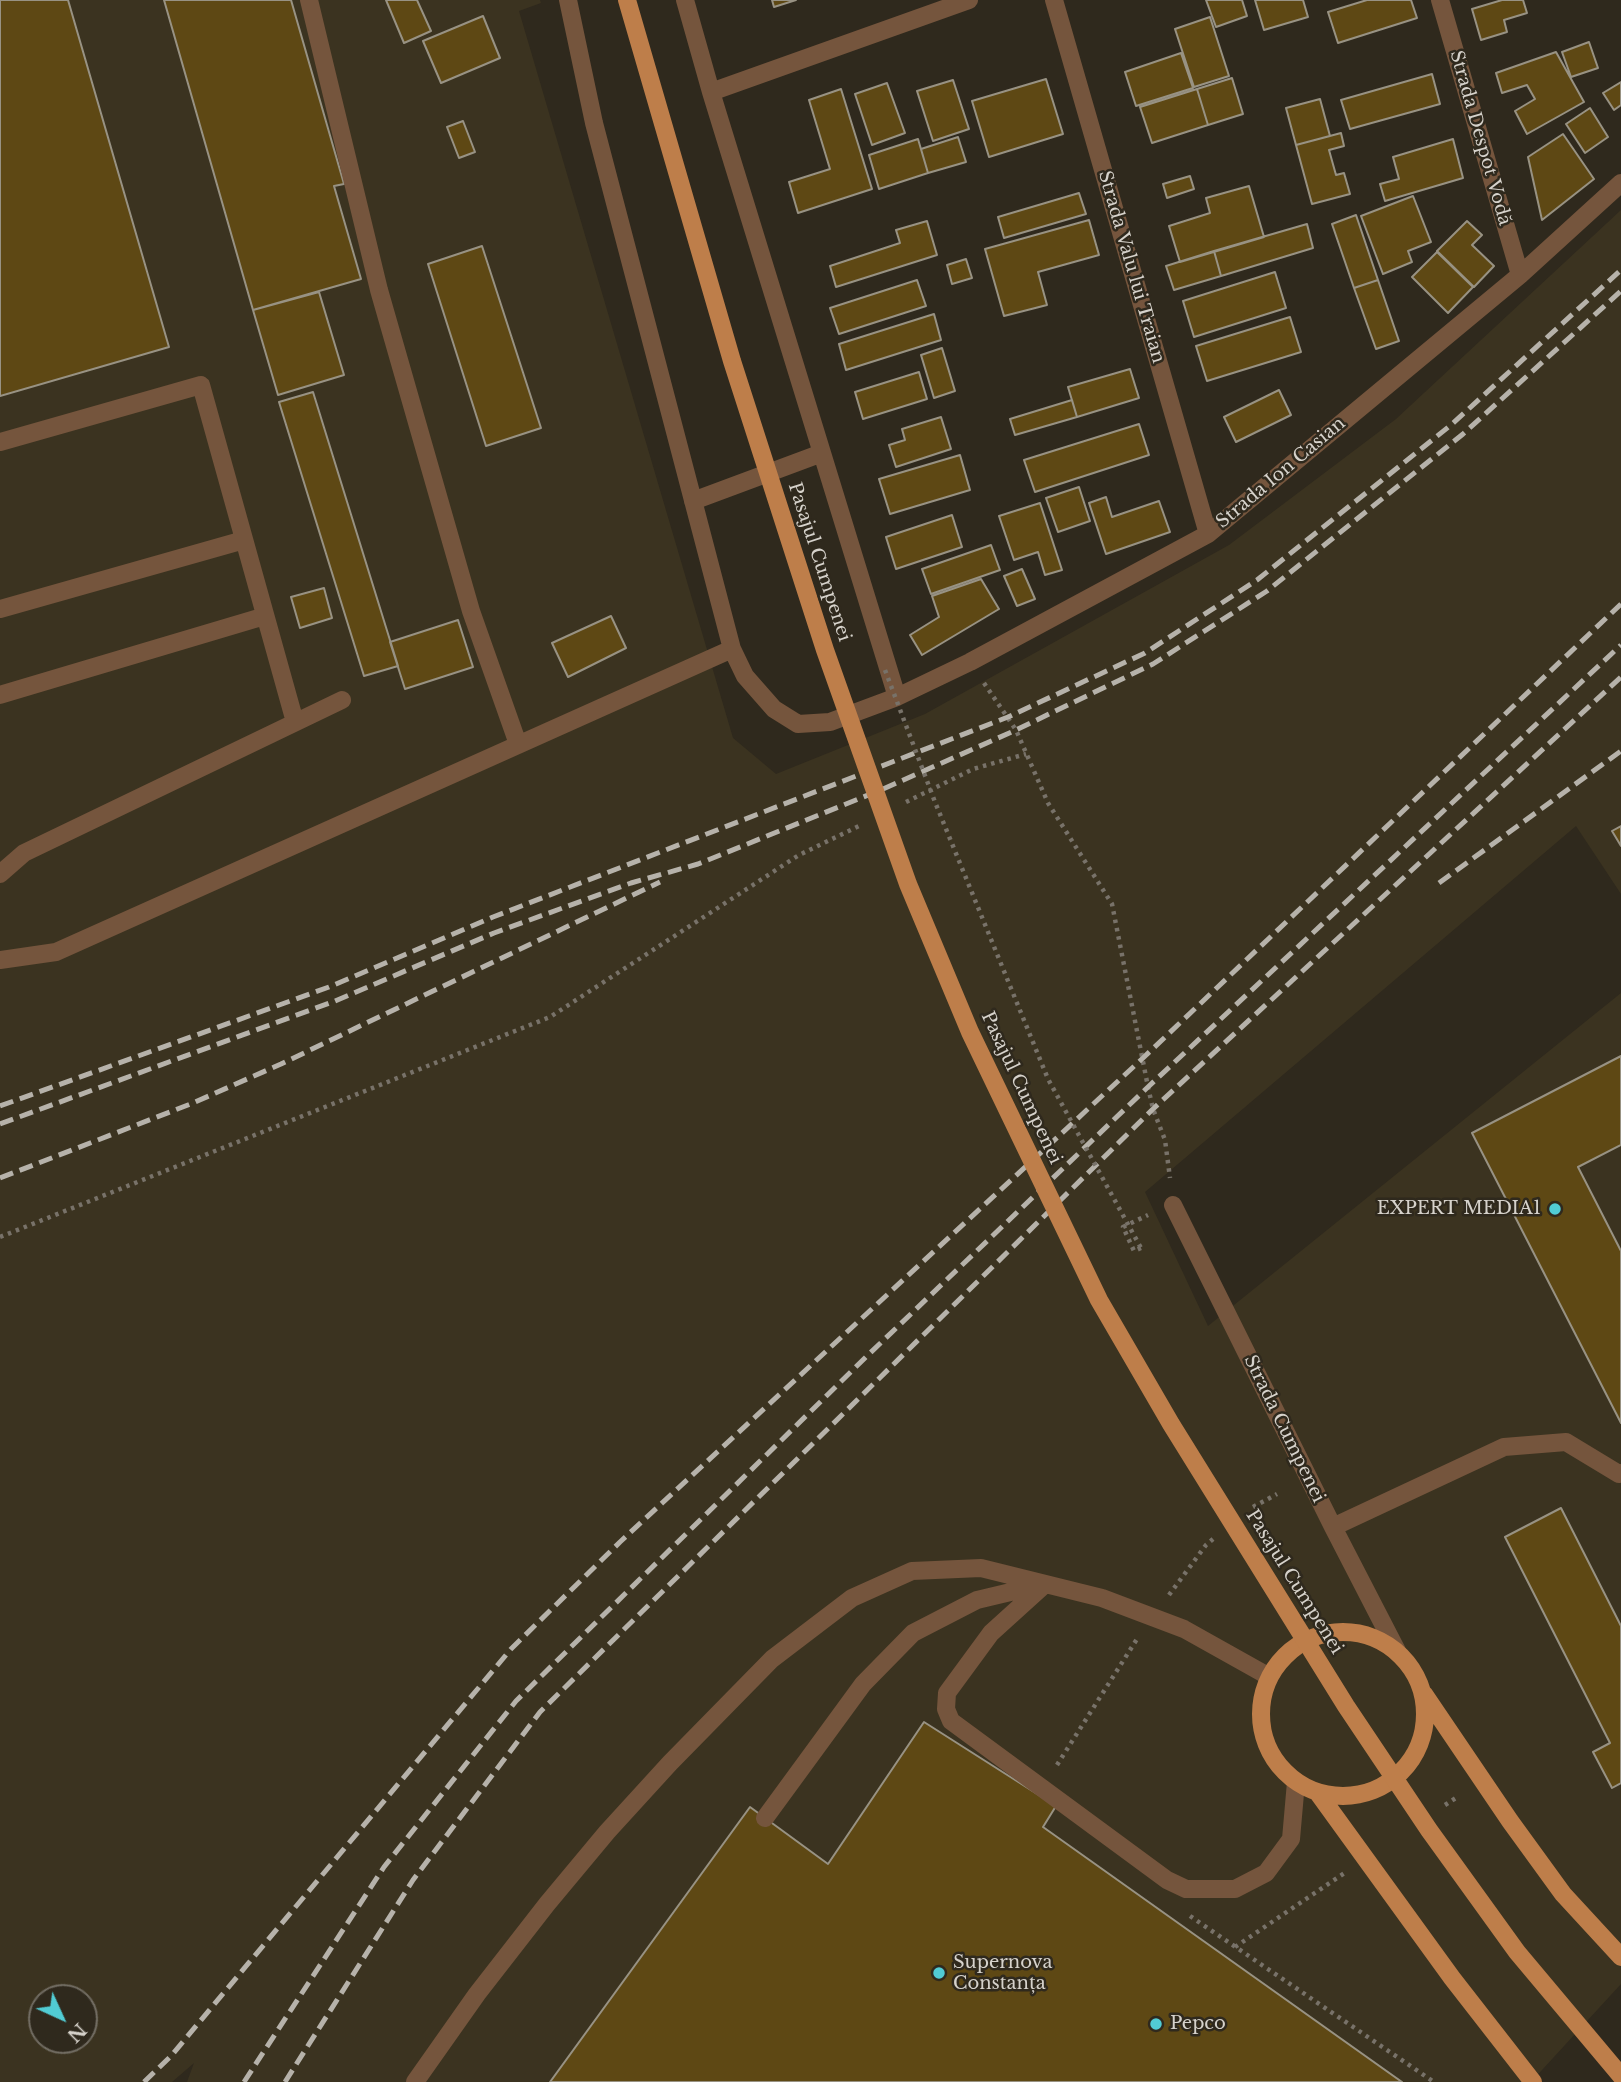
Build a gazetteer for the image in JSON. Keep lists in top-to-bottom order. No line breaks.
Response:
{"streets":{"main road":["Pasajul Cumpenei"],"street":["Strada Despot Vodă","Strada Valu lui Traian","Strada Ion Casian","Strada Cumpenei"]},"crossings":[["Strada Despot Vodă","Strada Ion Casian"],["Strada Valu lui Traian","Strada Ion Casian"]],"places":["EXPERT MEDIA1","Supernova Constanța","Pepco"],"north":"bottom right"}
